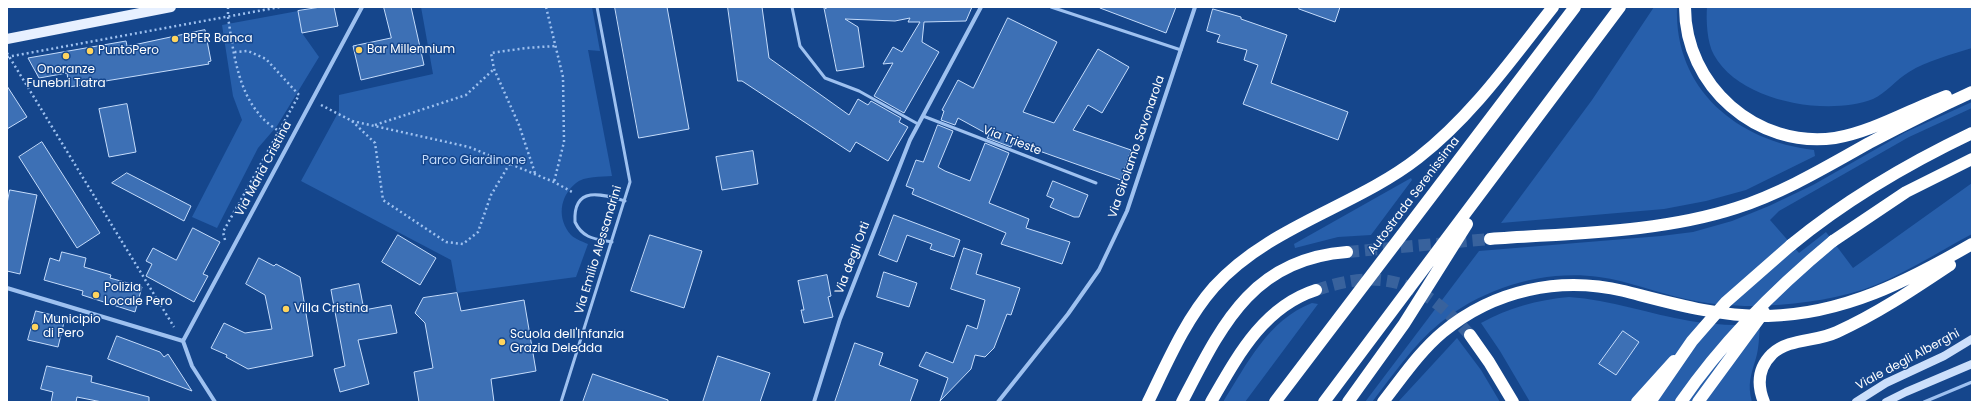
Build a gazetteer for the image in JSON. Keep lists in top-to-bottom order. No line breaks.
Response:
{"streets":{"highway":["Autostrada Serenissima"],"street":["Via Girolamo Savonarola","Via Maria Cristina","Via degli Orti","Viale degli Alberghi"],"lane":["Via Trieste","Via Emilio Alessandrini"]},"crossings":[["Via Trieste","Via degli Orti"]],"parks":["Parco Giardinone"],"places":["BPER Banca","Bar Millennium","PuntoPero","Onoranze Funebri Tatra","Polizia Locale Pero","Villa Cristina","Municipio di Pero","Scuola dell'Infanzia Grazia Deledda"]}
